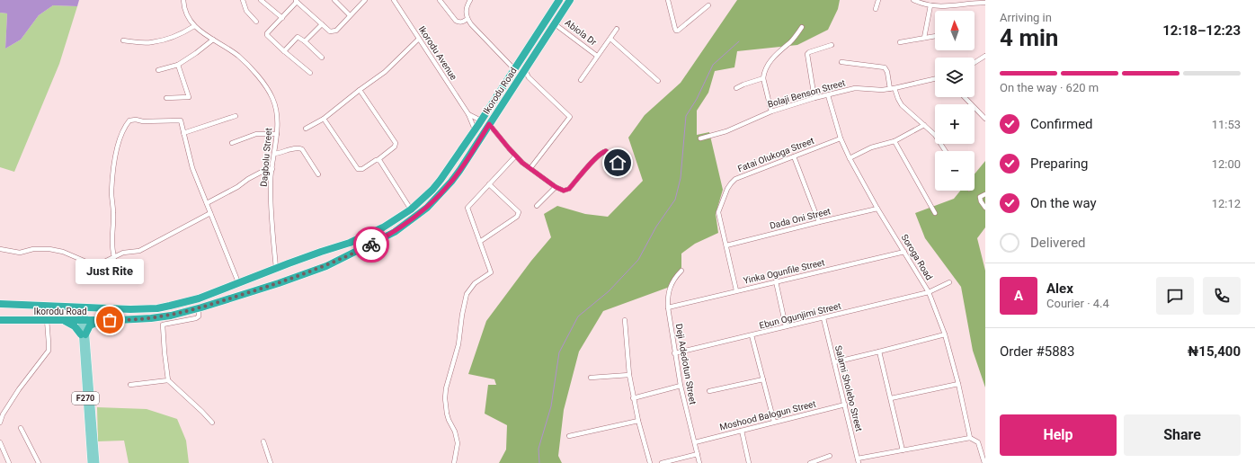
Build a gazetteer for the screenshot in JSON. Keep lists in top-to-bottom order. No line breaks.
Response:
{"streets":{"highway":["Ikorodu Road"],"main road":["F270"],"street":["Abiola Dr","Ikorodu Avenue","Bolaji Benson Street","Fatai Olukoga Street","Dagbolu Street","Dada Oni Street","Soroga Road","Yinka Ogunfile Street","Ebun Ogunjimi Street","Deji Adedotun Street","Salami Sholebo Street","Moshood Balogun Street"]},"crossings":[["Abiola Dr","Ikorodu Road"],["Ikorodu Avenue","Ikorodu Road"],["Ikorodu Road","Dagbolu Street"],["Ikorodu Road","F270"],["Bolaji Benson Street","Soroga Road"],["Fatai Olukoga Street","Dada Oni Street"],["Fatai Olukoga Street","Soroga Road"],["Fatai Olukoga Street","Yinka Ogunfile Street"],["Dada Oni Street","Soroga Road"],["Soroga Road","Yinka Ogunfile Street"],["Soroga Road","Ebun Ogunjimi Street"],["Yinka Ogunfile Street","Deji Adedotun Street"],["Ebun Ogunjimi Street","Deji Adedotun Street"],["Ebun Ogunjimi Street","Salami Sholebo Street"],["Deji Adedotun Street","Moshood Balogun Street"],["Salami Sholebo Street","Moshood Balogun Street"]],"places":["Just Rite"],"north":"top","page":{"heading":["4 min","Arriving in","12:18–12:23"],"panel":["Alex","Courier · 4.4","Order #5883","₦15,400"],"map_buttons":["+","−"],"bar":"On the way · 620 m","list":[["Confirmed","11:53"],["Preparing","12:00"],["On the way","12:12"],"Delivered"],"bubble":"Just Rite","round":"A","buttons":["Help","Share"]}}
